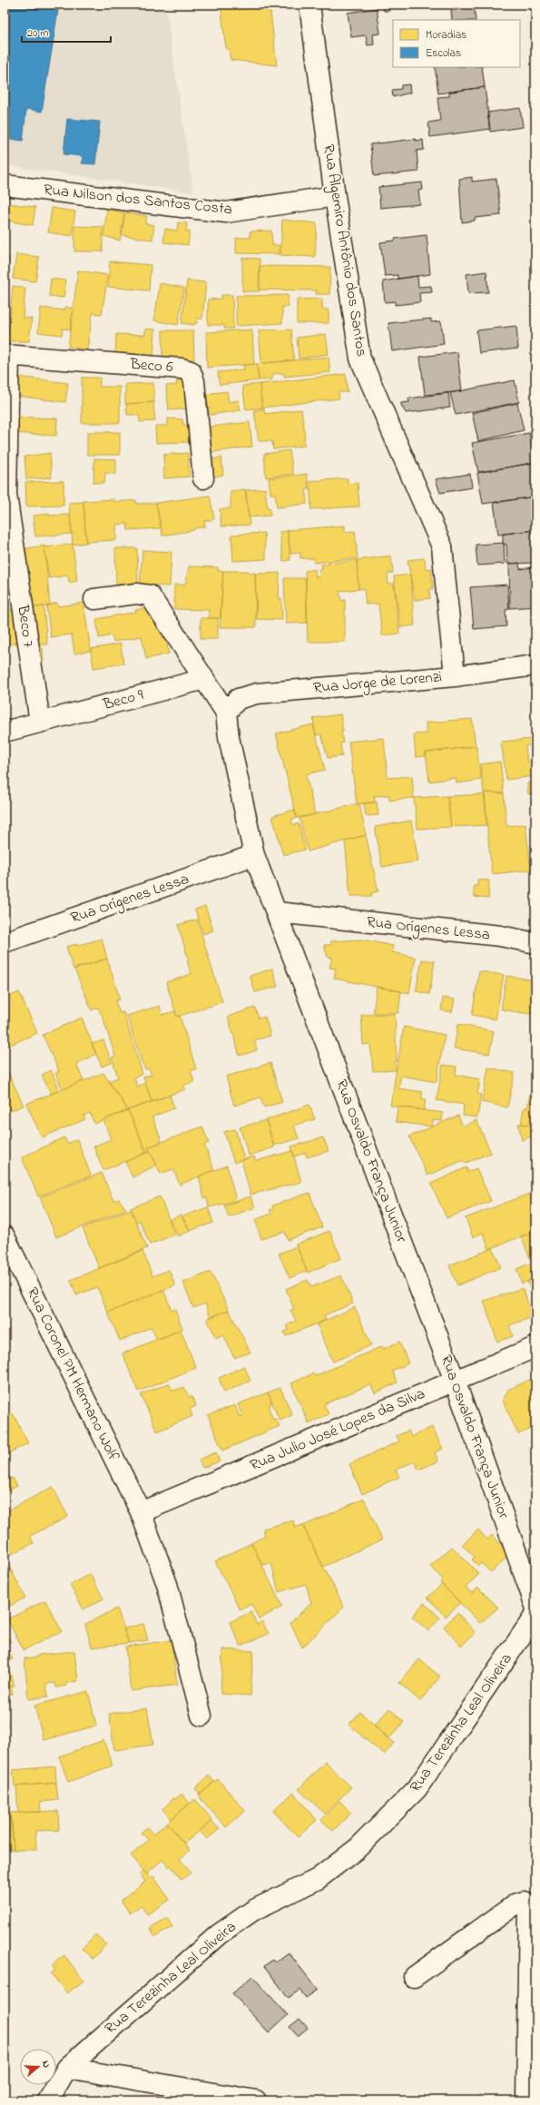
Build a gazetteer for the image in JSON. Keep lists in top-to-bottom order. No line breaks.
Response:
{"streets":{"street":["Rua Nilson dos Santos Costa","Rua Algemiro Antônio dos Santos","Beco 6","Beco 7","Rua Jorge de Lorenzi","Beco 9","Rua Orígenes Lessa","Rua Osvaldo França Junior","Rua Coronel PM Hermano Wolf","Rua Julio José Lopes da Silva","Rua Terezinha Leal Oliveira"]},"crossings":[["Rua Nilson dos Santos Costa","Rua Algemiro Antônio dos Santos"],["Rua Algemiro Antônio dos Santos","Rua Jorge de Lorenzi"],["Beco 6","Beco 7"],["Beco 7","Beco 9"],["Rua Jorge de Lorenzi","Rua Osvaldo França Junior"],["Rua Orígenes Lessa","Rua Osvaldo França Junior"],["Rua Osvaldo França Junior","Rua Julio José Lopes da Silva"],["Rua Coronel PM Hermano Wolf","Rua Julio José Lopes da Silva"]],"legend":["Moradias","Escolas"],"scale_bar":"20 m","north":"right"}
